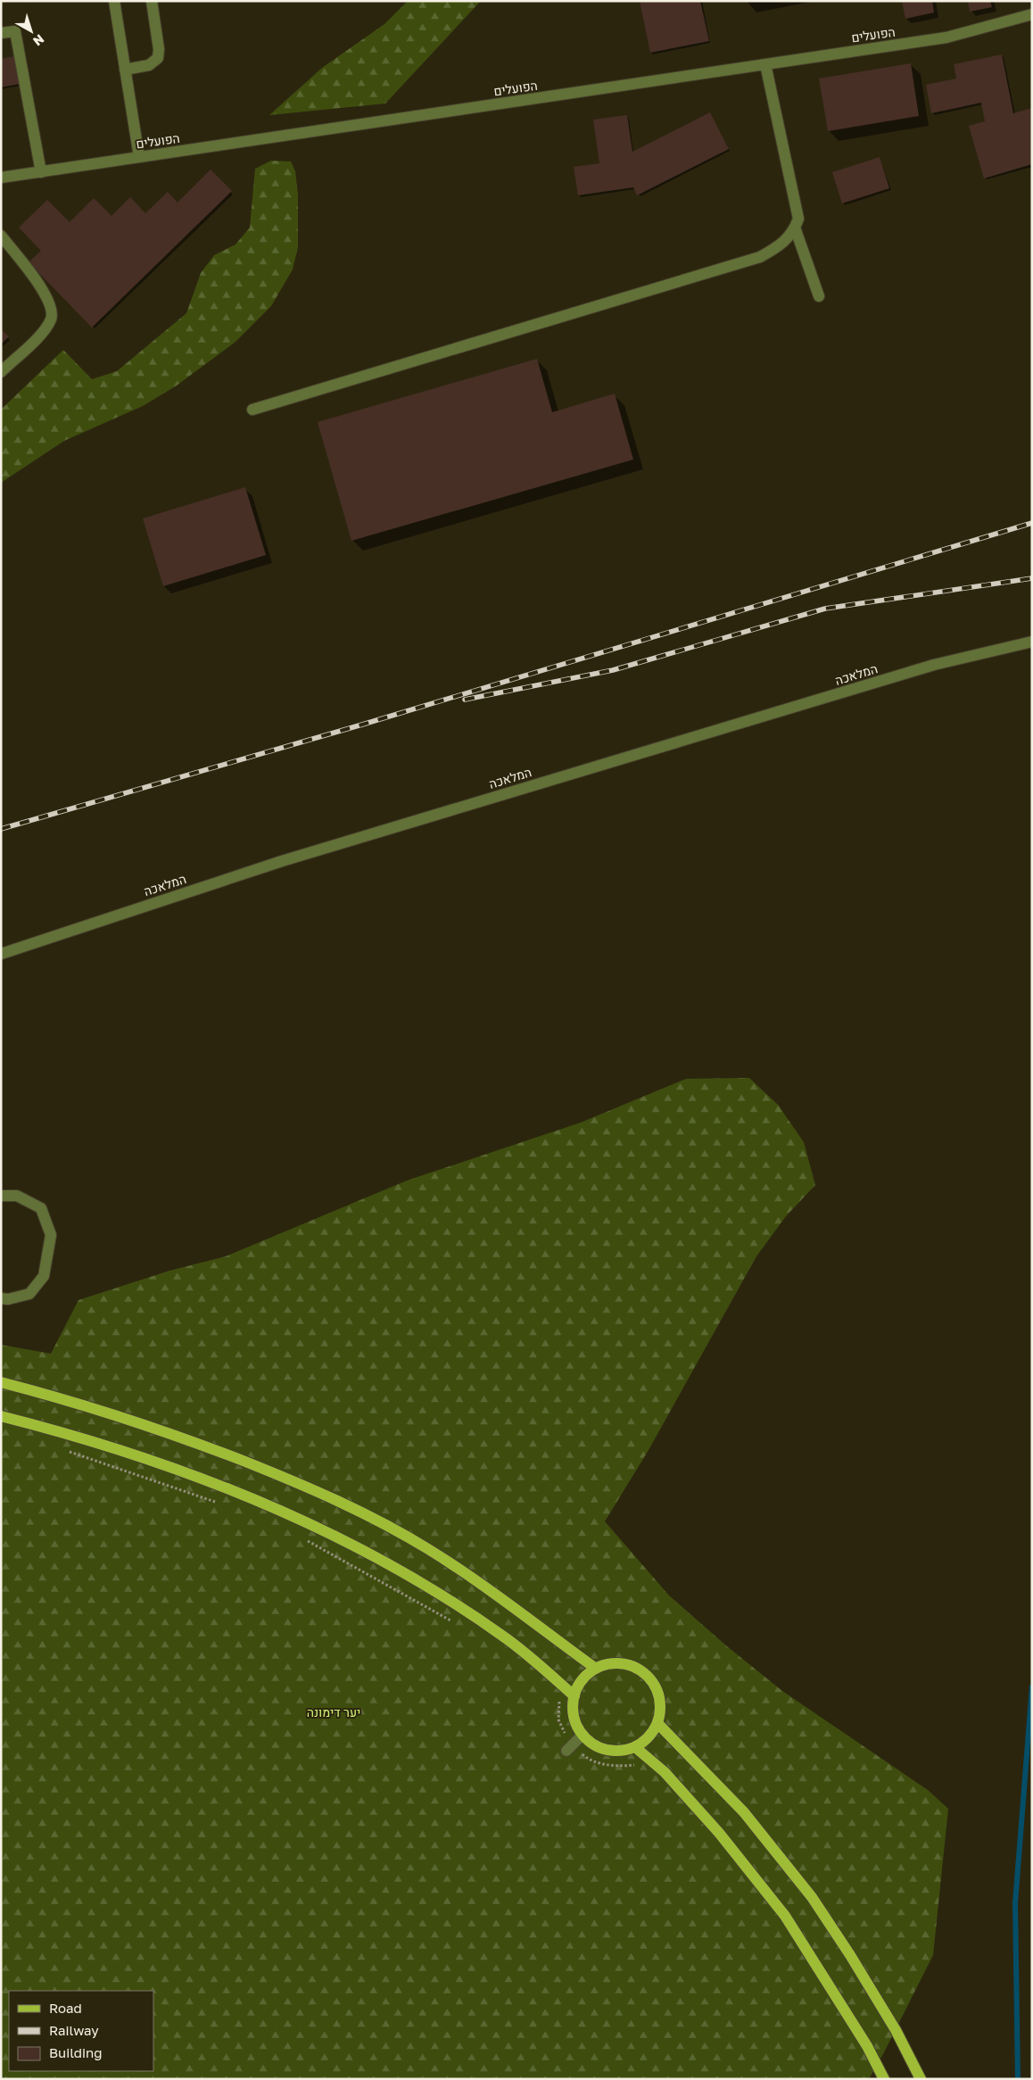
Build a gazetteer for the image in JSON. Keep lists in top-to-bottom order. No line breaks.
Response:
{"streets":{"street":["הפועלים","המלאכה"]},"parks":["יער דימונה"],"legend":["Road","Railway","Building"],"north":"bottom right"}
